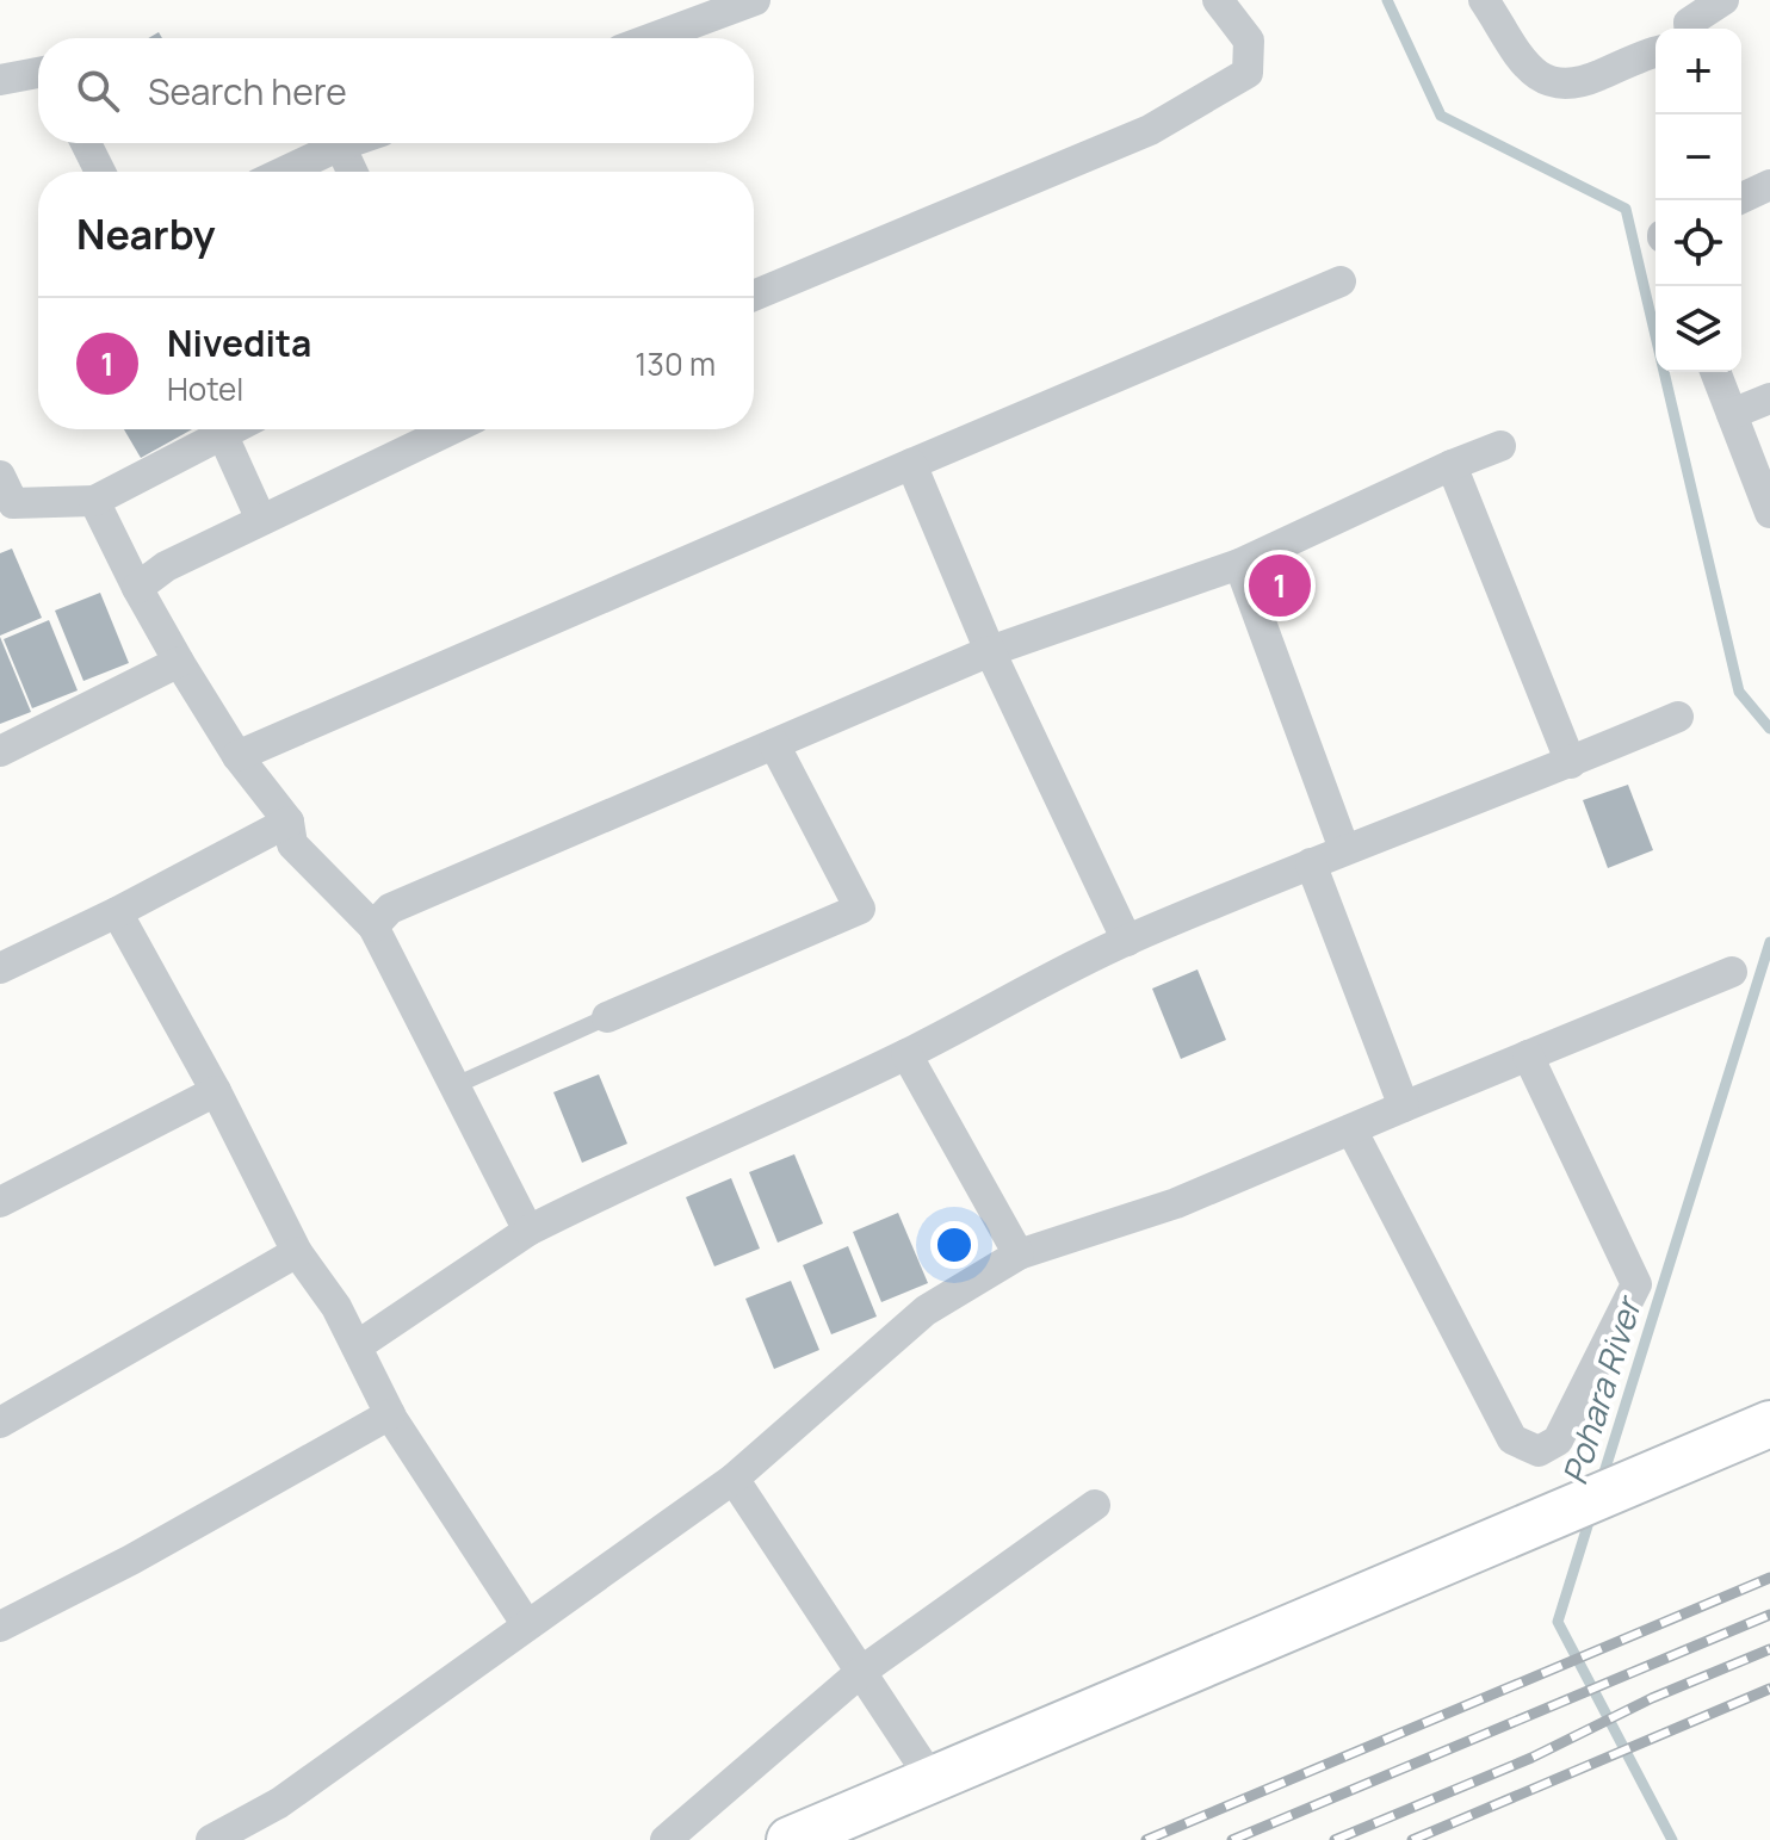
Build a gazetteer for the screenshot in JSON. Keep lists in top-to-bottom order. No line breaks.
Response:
{"water":["Pohara River"],"page":{"map_buttons":["+","−"],"search":"Search here","heading":"Nearby","list":[{"mark":"1","name":"Nivedita","note":"Hotel","value":"130 m"}],"pins":"1"}}
